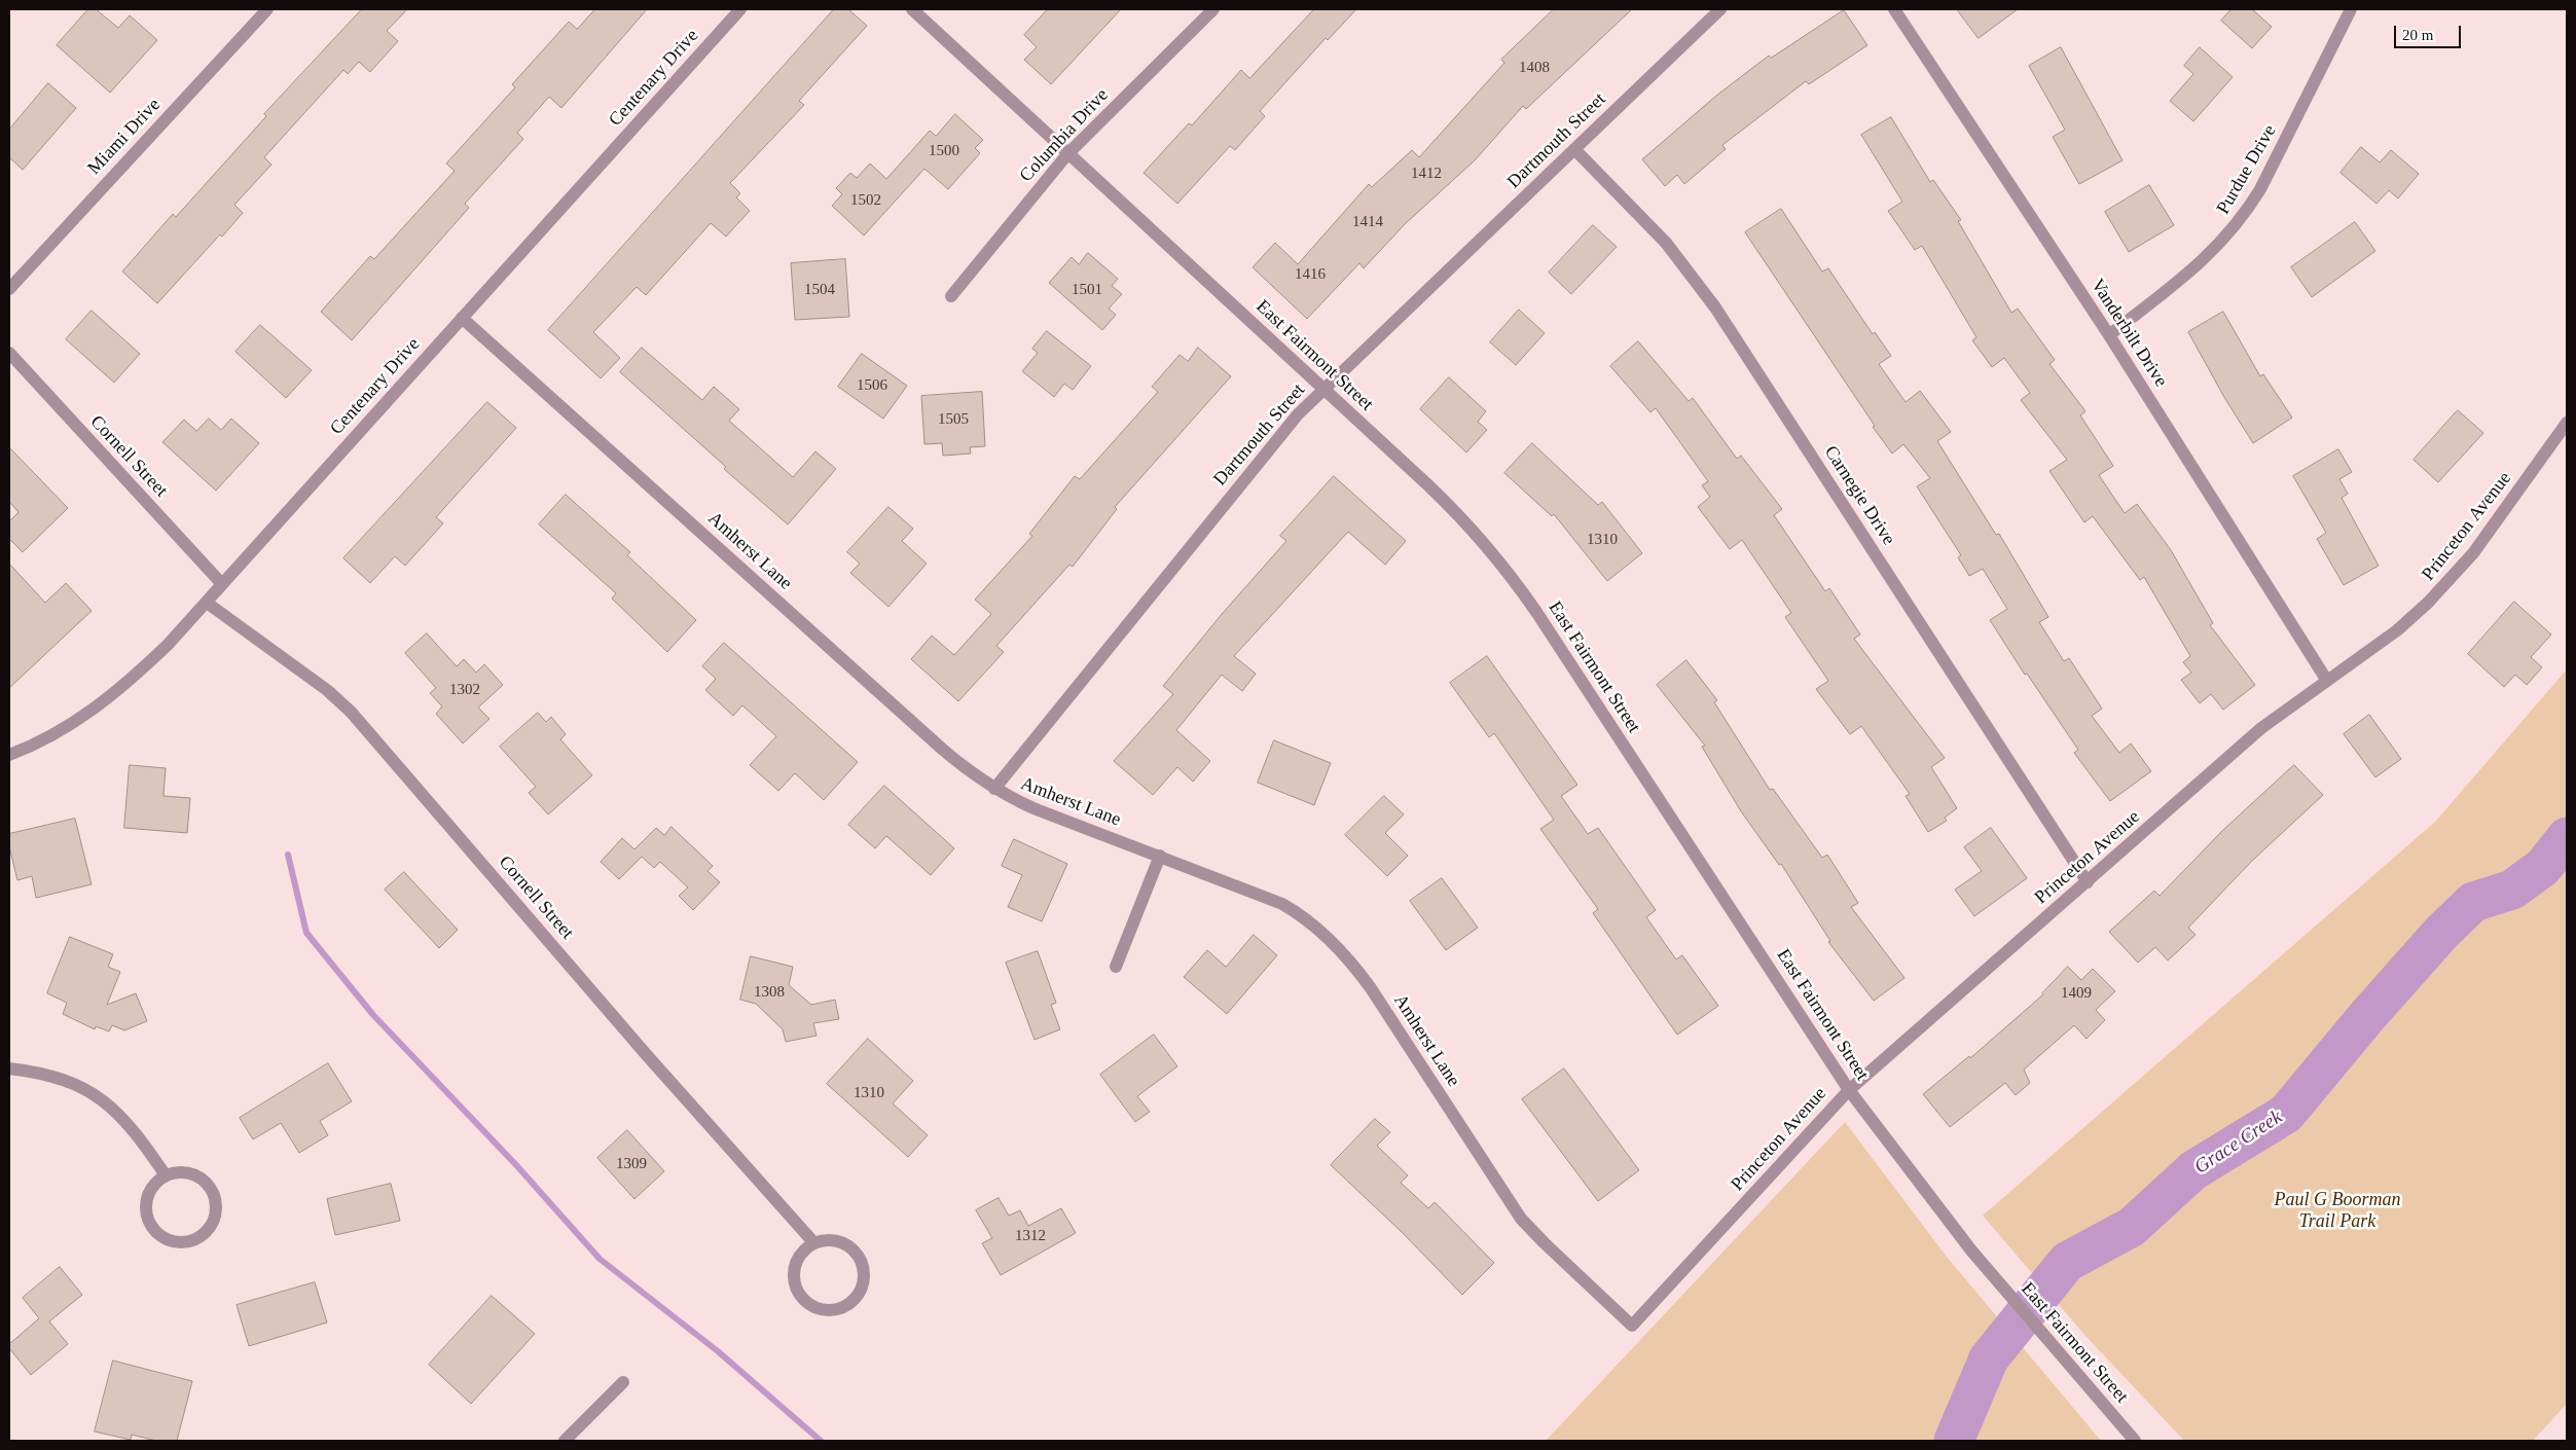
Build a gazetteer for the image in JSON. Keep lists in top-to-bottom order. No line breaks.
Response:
{"streets":{"street":["Centenary Drive","Columbia Drive","Miami Drive","Dartmouth Street","Purdue Drive","Vanderbilt Drive","East Fairmont Street","Cornell Street","Carnegie Drive","Princeton Avenue","Amherst Lane"]},"crossings":[["Centenary Drive","Cornell Street"],["Centenary Drive","Amherst Lane"],["Columbia Drive","East Fairmont Street"],["Dartmouth Street","East Fairmont Street"],["Dartmouth Street","Carnegie Drive"],["Dartmouth Street","Amherst Lane"],["Purdue Drive","Vanderbilt Drive"],["Vanderbilt Drive","Princeton Avenue"],["East Fairmont Street","Princeton Avenue"],["Carnegie Drive","Princeton Avenue"],["Princeton Avenue","Amherst Lane"]],"water":["Grace Creek"],"parks":["Paul G Boorman Trail Park"],"house_numbers":["1408","1500","1412","1502","1414","1416","1504","1501","1506","1505","1310","1302","1308","1409","1310","1309","1312"],"scale_bar":"20 m"}
